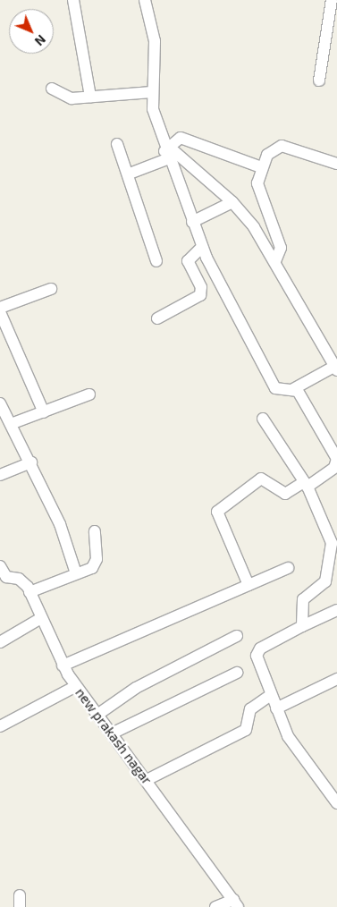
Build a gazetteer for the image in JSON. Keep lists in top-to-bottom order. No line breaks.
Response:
{"streets":{"street":["new prakash nagar"]},"north":"bottom right"}
